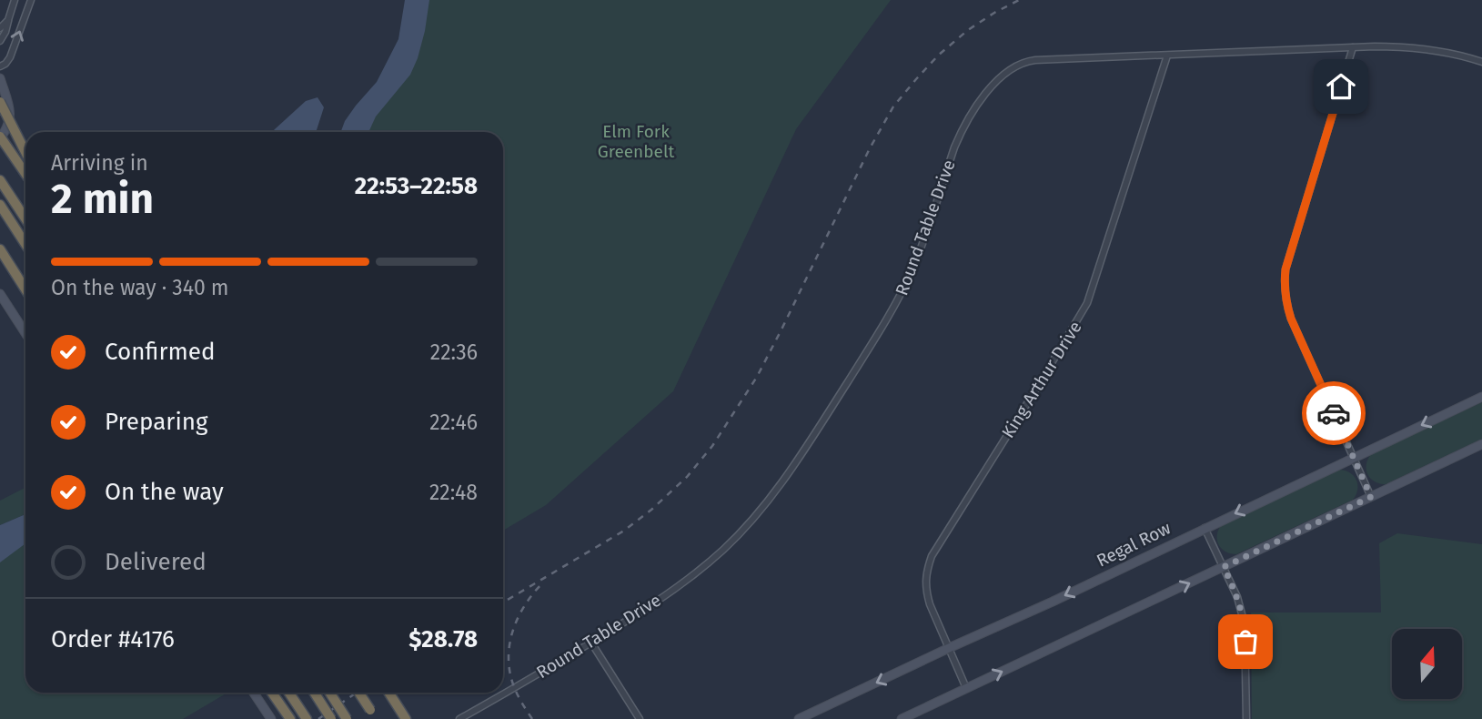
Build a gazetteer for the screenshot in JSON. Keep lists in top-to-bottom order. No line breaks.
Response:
{"streets":{"main road":["Regal Row"],"street":["Round Table Drive","King Arthur Drive"]},"crossings":[["Round Table Drive","King Arthur Drive"],["King Arthur Drive","Regal Row"]],"parks":["Elm Fork Greenbelt"],"north":"top","page":{"heading":["2 min","Arriving in","22:53–22:58"],"panel":["Order #4176","$28.78"],"bar":"On the way · 340 m","list":[["Confirmed","22:36"],["Preparing","22:46"],["On the way","22:48"],"Delivered"]}}
